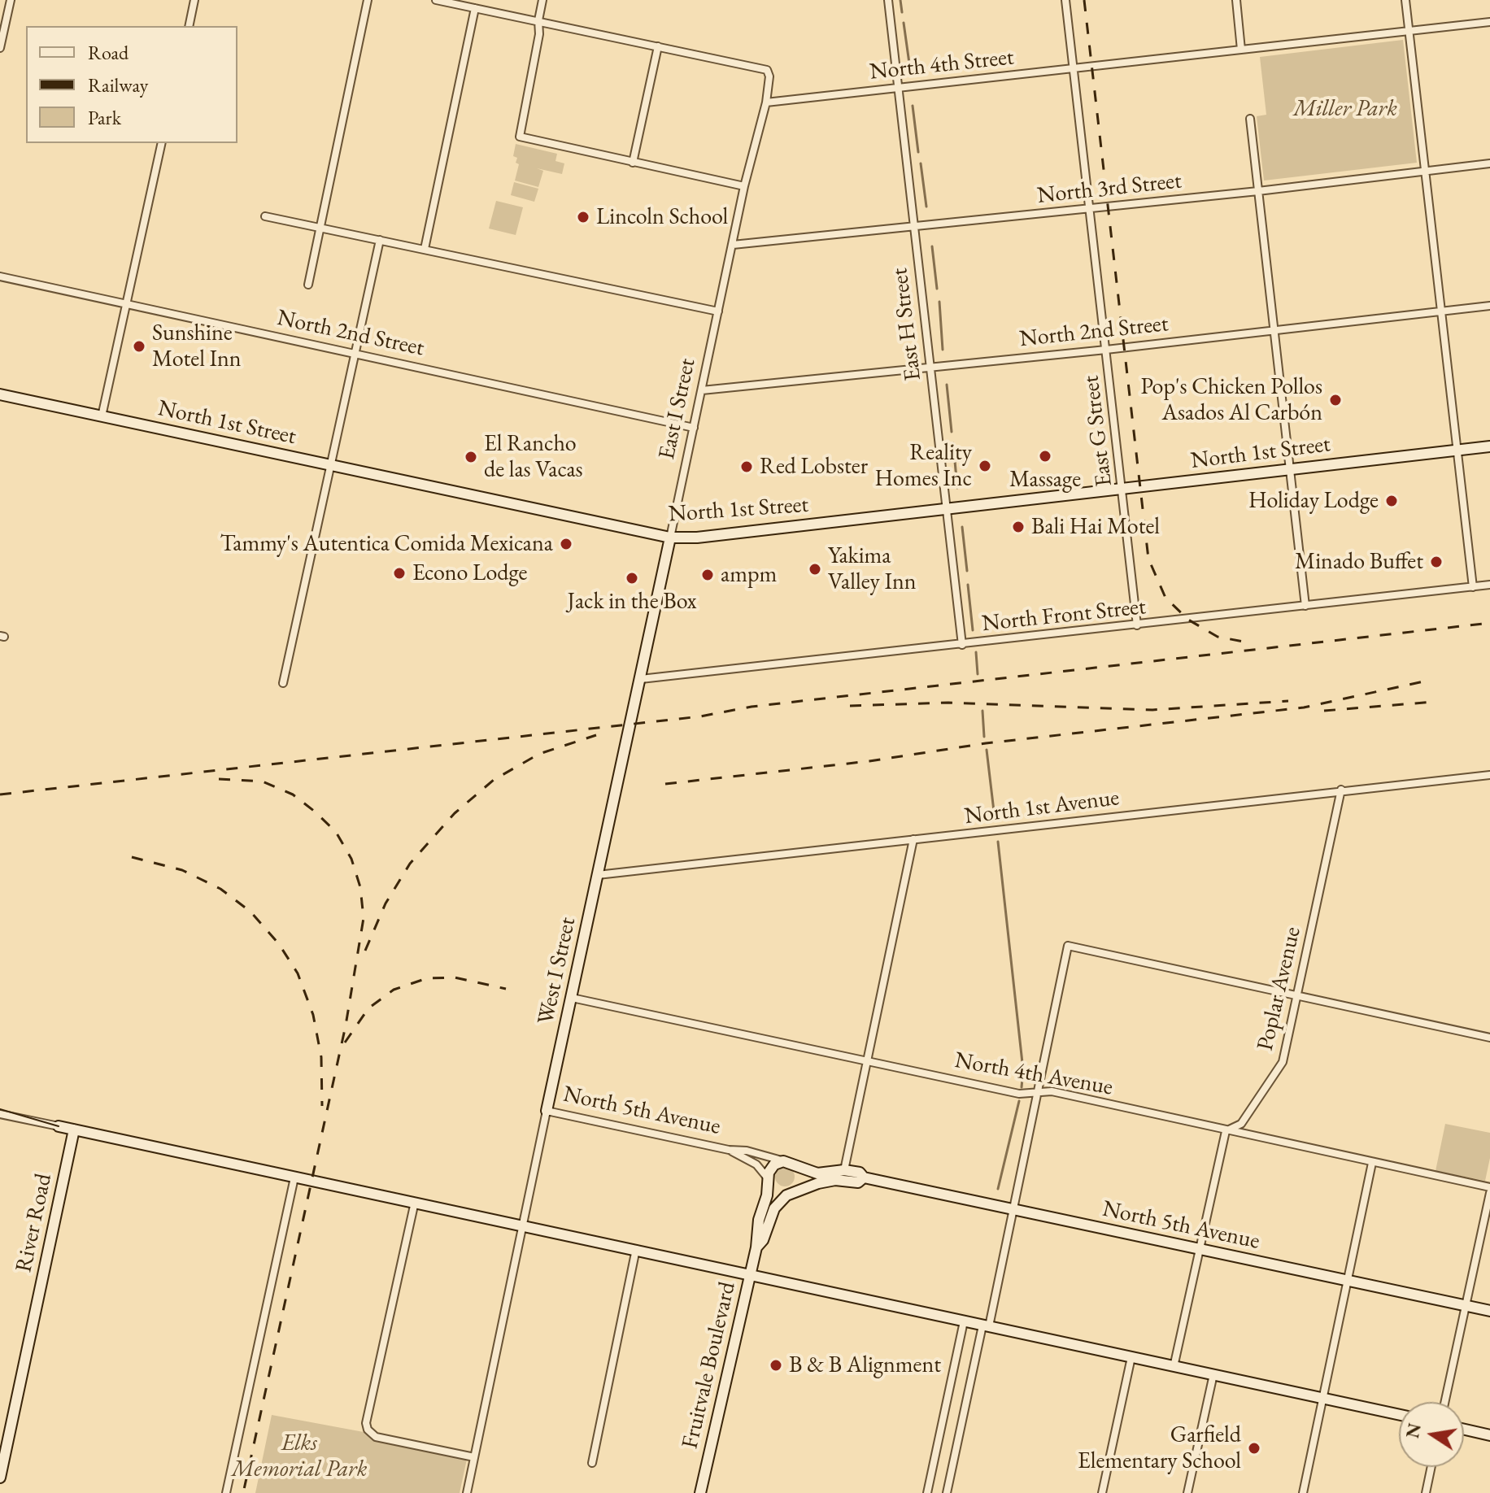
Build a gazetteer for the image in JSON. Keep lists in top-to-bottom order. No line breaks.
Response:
{"streets":{"main road":["East I Street","North 1st Street","West I Street","North 5th Avenue","River Road","Fruitvale Boulevard"],"street":["North 4th Street","North 3rd Street","East H Street","North 2nd Street","East G Street","North Front Street","North 1st Avenue","Poplar Avenue","North 4th Avenue"]},"crossings":[["North 4th Street","East H Street"],["North 4th Street","East I Street"],["North 4th Street","East G Street"],["North 3rd Street","East H Street"],["North 3rd Street","East I Street"],["North 3rd Street","East G Street"],["East H Street","North 2nd Street"],["East H Street","North 1st Street"],["East H Street","North Front Street"],["North 2nd Street","East I Street"],["North 2nd Street","East G Street"],["East I Street","North 1st Street"],["East I Street","North Front Street"],["East I Street","West I Street"],["North 1st Street","East G Street"],["East G Street","North Front Street"],["North 1st Avenue","West I Street"],["North 1st Avenue","Poplar Avenue"],["West I Street","North 4th Avenue"],["West I Street","North 5th Avenue"],["Poplar Avenue","North 4th Avenue"],["North 5th Avenue","Fruitvale Boulevard"]],"parks":["Miller Park","Elks Memorial Park"],"places":["Lincoln School","Sunshine Motel Inn","Pop's Chicken Pollos Asados Al Carbón","Massage","El Rancho de las Vacas","Reality Homes Inc","Red Lobster","Holiday Lodge","Bali Hai Motel","Tammy's Autentica Comida Mexicana","Minado Buffet","Yakima Valley Inn","Econo Lodge","ampm","Jack in the Box","B & B Alignment","Garfield Elementary School"],"legend":["Road","Railway","Park"],"north":"left"}
